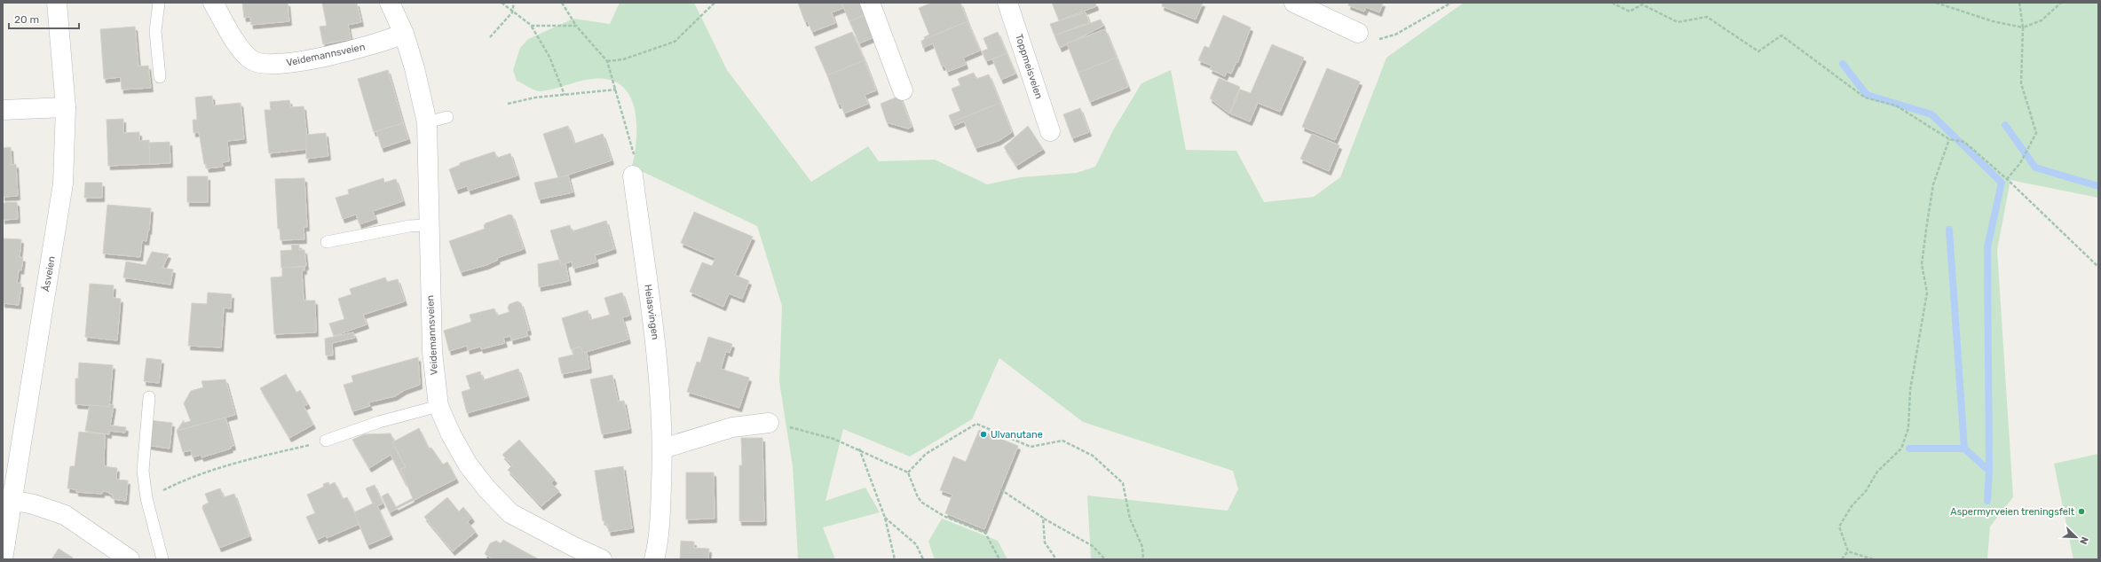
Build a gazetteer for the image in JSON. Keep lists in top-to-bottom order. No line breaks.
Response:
{"streets":{"street":["Veidemannsveien","Toppmeisveien","Åsveien","Heiasvingen"]},"places":["Ulvanutane","Aspermyrveien treningsfelt"],"scale_bar":"20 m","north":"bottom right"}
